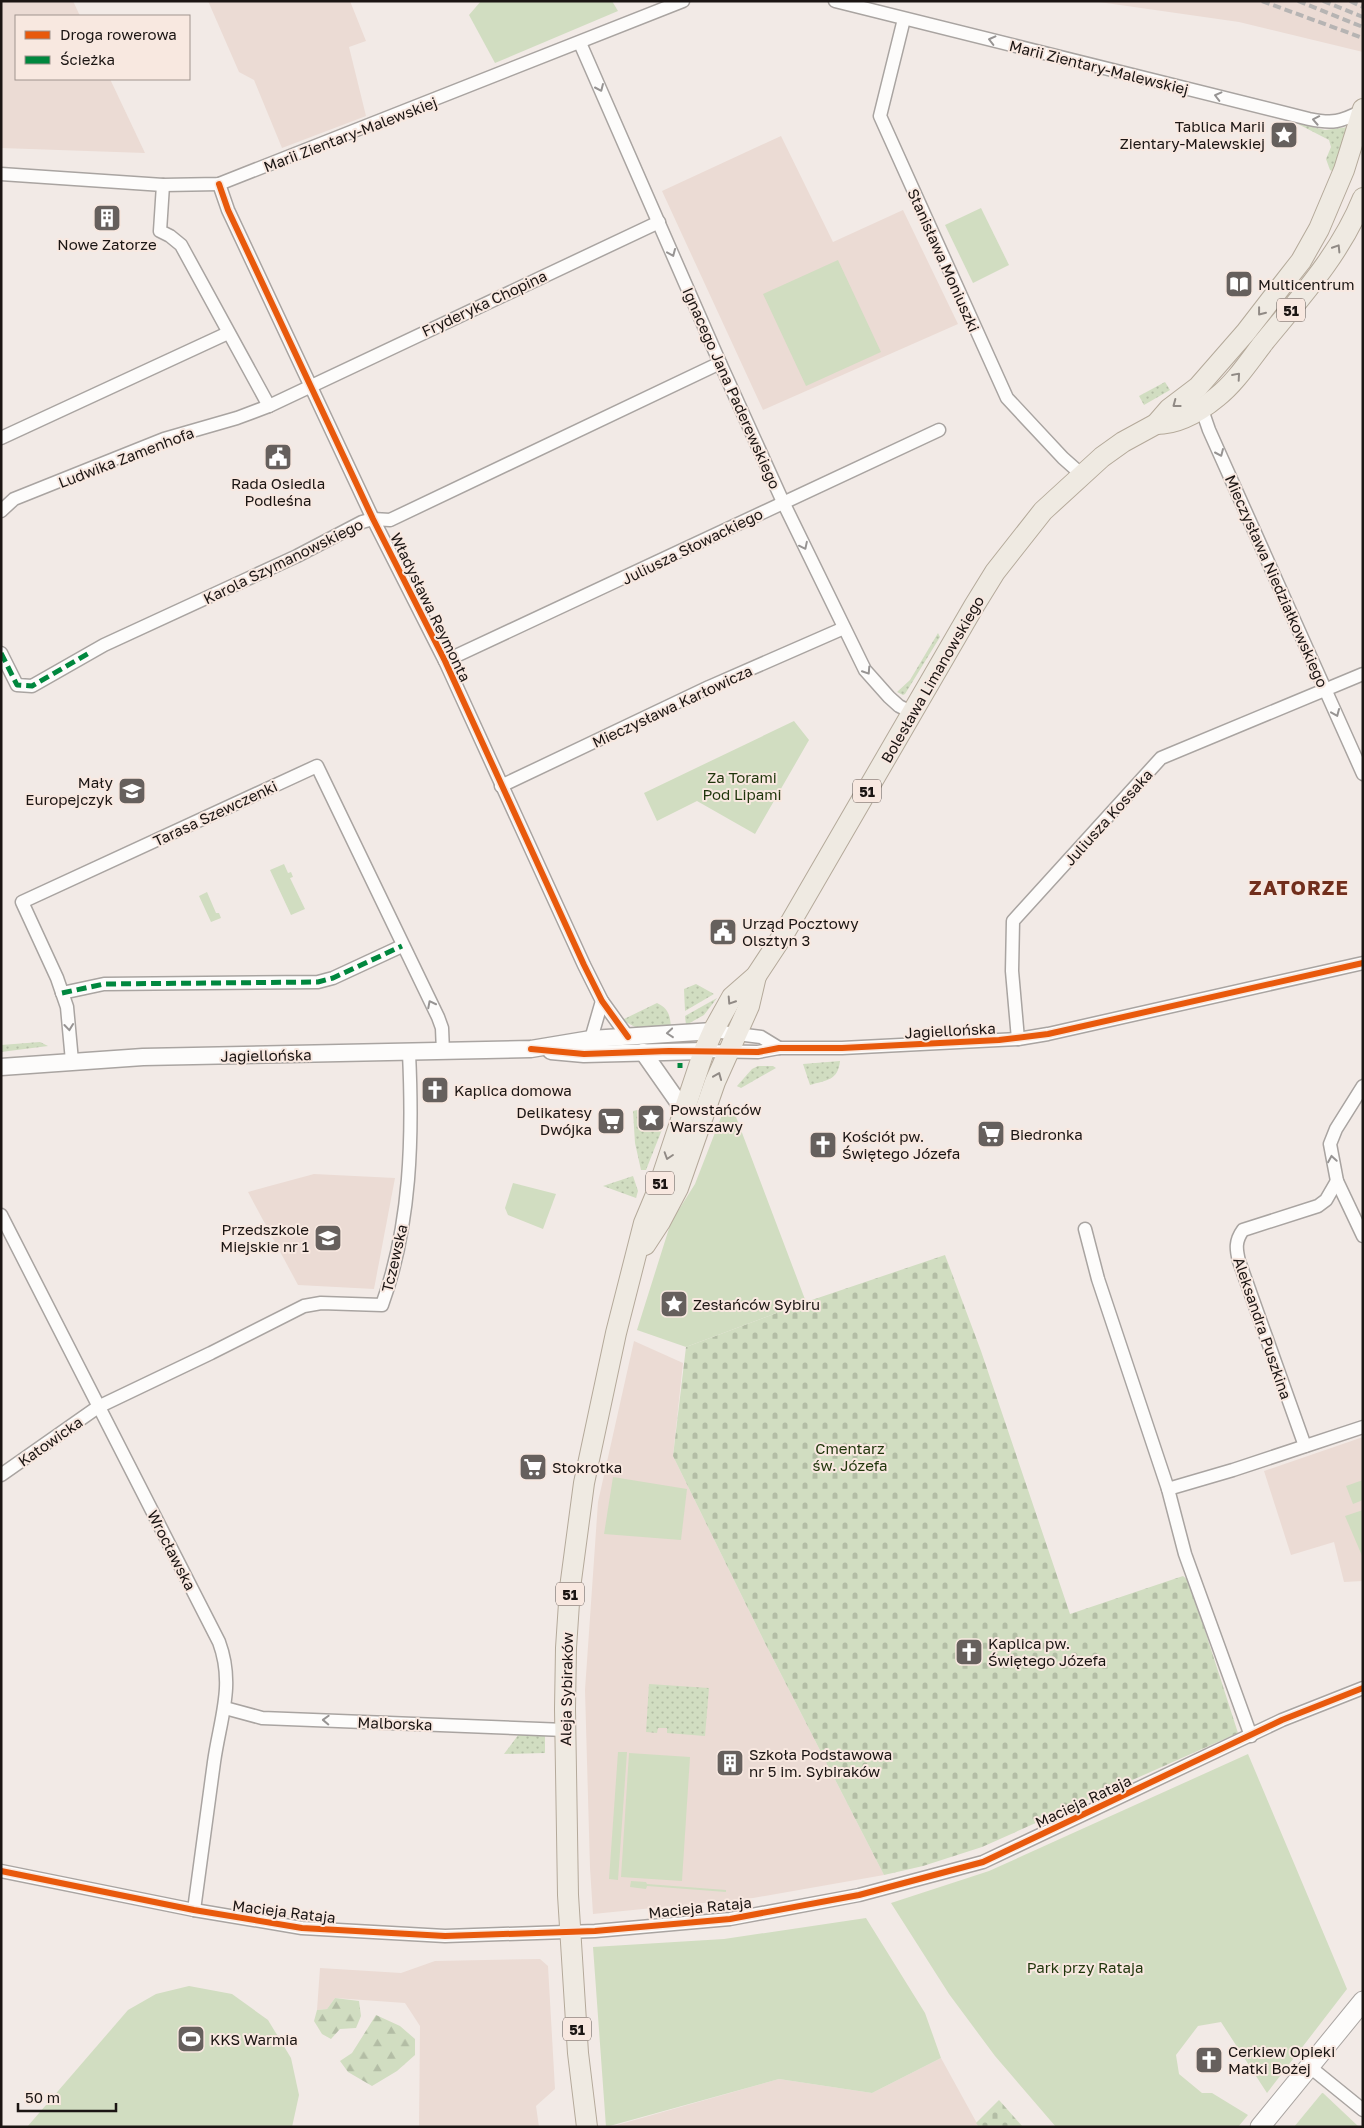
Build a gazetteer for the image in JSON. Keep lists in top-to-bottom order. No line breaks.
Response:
{"streets":{"main road":["51","Bolesława Limanowskiego","Aleja Sybiraków"],"street":["Marii Zientary-Malewskiej","Stanisława Moniuszki","Fryderyka Chopina","Ignacego Jana Paderewskiego","Ludwika Zamenhofa","Juliusza Słowackiego","Karola Szymanowskiego","Mieczysława Niedziałkowskiego","Władysława Reymonta","Mieczysława Karłowicza","Tarasa Szewczenki","Juliusza Kossaka","Jagiellońska","Tczewska","Aleksandra Puszkina","Katowicka","Wrocławska","Malborska","Macieja Rataja"]},"crossings":[["Marii Zientary-Malewskiej","Stanisława Moniuszki"],["Marii Zientary-Malewskiej","Ignacego Jana Paderewskiego"],["Marii Zientary-Malewskiej","Władysława Reymonta"],["Marii Zientary-Malewskiej","Bolesława Limanowskiego"],["Stanisława Moniuszki","Bolesława Limanowskiego"],["Fryderyka Chopina","Ignacego Jana Paderewskiego"],["Fryderyka Chopina","Ludwika Zamenhofa"],["Fryderyka Chopina","Władysława Reymonta"],["Ignacego Jana Paderewskiego","Juliusza Słowackiego"],["Ignacego Jana Paderewskiego","Karola Szymanowskiego"],["Ignacego Jana Paderewskiego","Bolesława Limanowskiego"],["Ignacego Jana Paderewskiego","Mieczysława Karłowicza"],["Ludwika Zamenhofa","Władysława Reymonta"],["Juliusza Słowackiego","Władysława Reymonta"],["Karola Szymanowskiego","Władysława Reymonta"],["Mieczysława Niedziałkowskiego","Bolesława Limanowskiego"],["Mieczysława Niedziałkowskiego","Juliusza Kossaka"],["Władysława Reymonta","Mieczysława Karłowicza"],["Władysława Reymonta","Jagiellońska"],["Bolesława Limanowskiego","Jagiellońska"],["Bolesława Limanowskiego","Aleja Sybiraków"],["Tarasa Szewczenki","Jagiellońska"],["Juliusza Kossaka","Jagiellońska"],["Jagiellońska","Tczewska"],["Jagiellońska","Aleja Sybiraków"],["Tczewska","Katowicka"],["Tczewska","Wrocławska"],["Katowicka","Wrocławska"],["Wrocławska","Malborska"],["Wrocławska","Macieja Rataja"],["Aleja Sybiraków","Malborska"],["Aleja Sybiraków","Macieja Rataja"]],"one_way":["Marii Zientary-Malewskiej","Ignacego Jana Paderewskiego","Mieczysława Niedziałkowskiego","Malborska"],"districts":["ZATORZE"],"parks":["Za Torami Pod Lipami","Cmentarz św. Józefa","Park przy Rataja"],"places":{"place":["Tablica Marii Zientary-Malewskiej","Powstańców Warszawy","Zesłańców Sybiru"],"building":["Nowe Zatorze","Szkoła Podstawowa nr 5 im. Sybiraków"],"library":["Multicentrum"],"public building":["Rada Osiedla Podleśna","Urząd Pocztowy Olsztyn 3"],"school or university":["Mały Europejczyk","Przedszkole Miejskie nr 1"],"church":["Kaplica domowa","Kościół pw. Świętego Józefa","Kaplica pw. Świętego Józefa","Cerkiew Opieki Matki Bożej"],"supermarket":["Delikatesy Dwójka","Biedronka","Stokrotka"],"sports":["KKS Warmia"]},"legend":["Droga rowerowa","Ścieżka"],"scale_bar":"50 m"}
